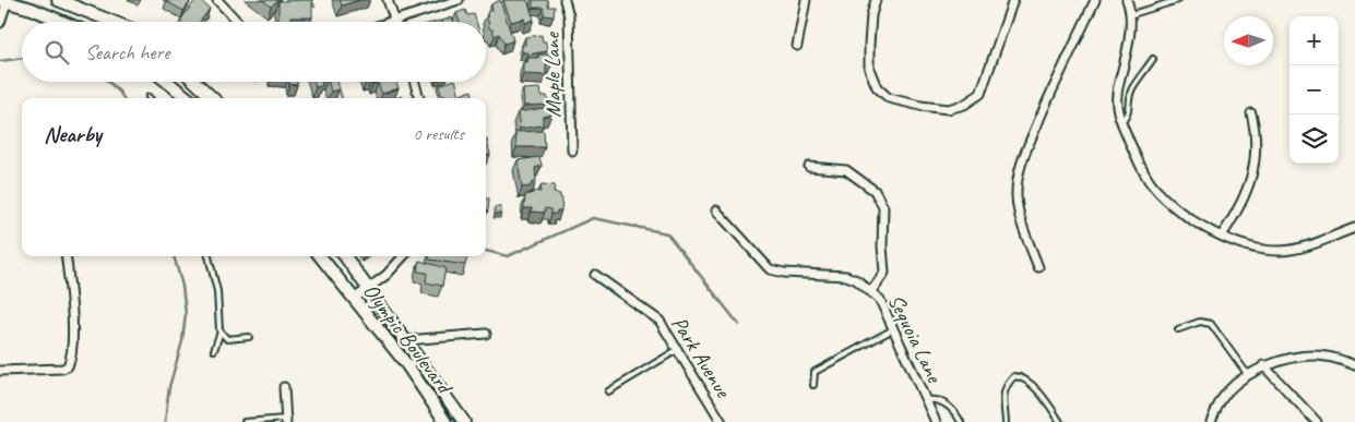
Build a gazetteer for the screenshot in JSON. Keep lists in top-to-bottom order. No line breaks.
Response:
{"streets":{"main road":["Olympic Boulevard"],"street":["Maple Lane","Sequoia Lane","Park Avenue"]},"north":"left","page":{"map_buttons":["+","−"],"search":"Search here","heading":["Nearby","0 results"]}}
